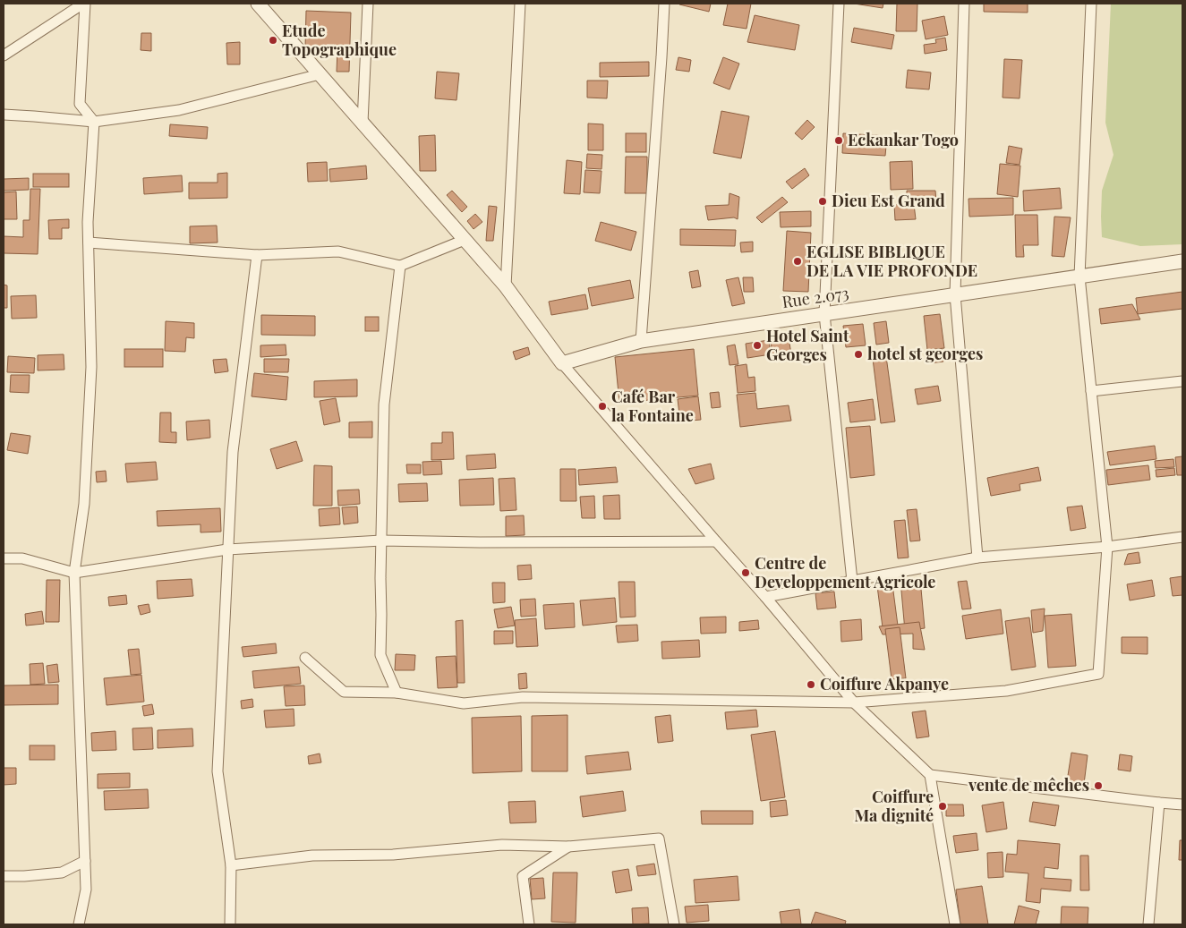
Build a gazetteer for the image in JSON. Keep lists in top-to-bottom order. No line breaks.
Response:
{"streets":{"street":["Rue 2.073"]},"places":["Etude Topographique","Eckankar Togo","Dieu Est Grand","EGLISE BIBLIQUE DE LA VIE PROFONDE","Hotel Saint Georges","hotel st georges","Café Bar la Fontaine","Centre de Developpement Agricole","Coiffure Akpanye","vente de mêches","Coiffure Ma dignité"]}
